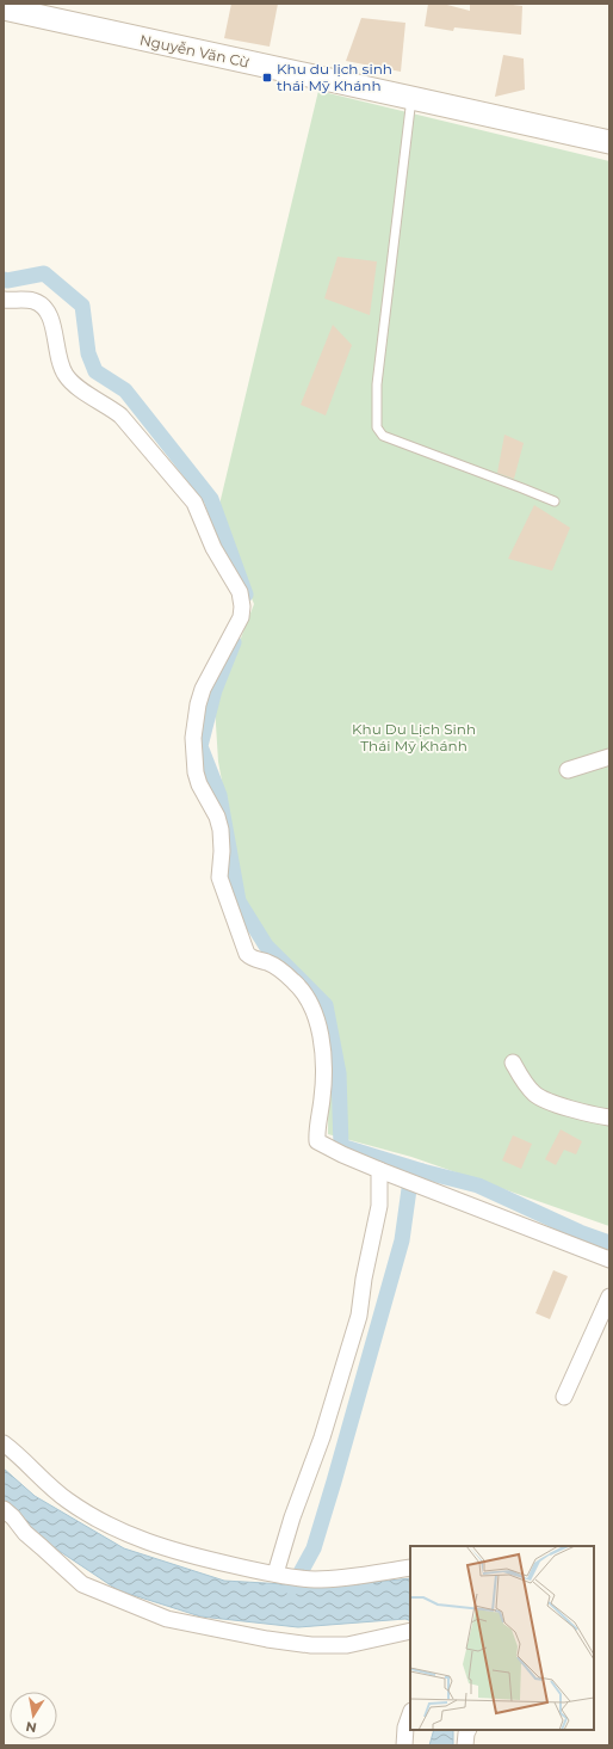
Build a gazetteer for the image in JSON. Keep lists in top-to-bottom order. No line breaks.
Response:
{"streets":{"main road":["Nguyễn Văn Cừ"]},"parks":["Khu Du Lịch Sinh Thái Mỹ Khánh"],"places":{"transit":["Khu du lịch sinh thái Mỹ Khánh"]},"north":"bottom"}
